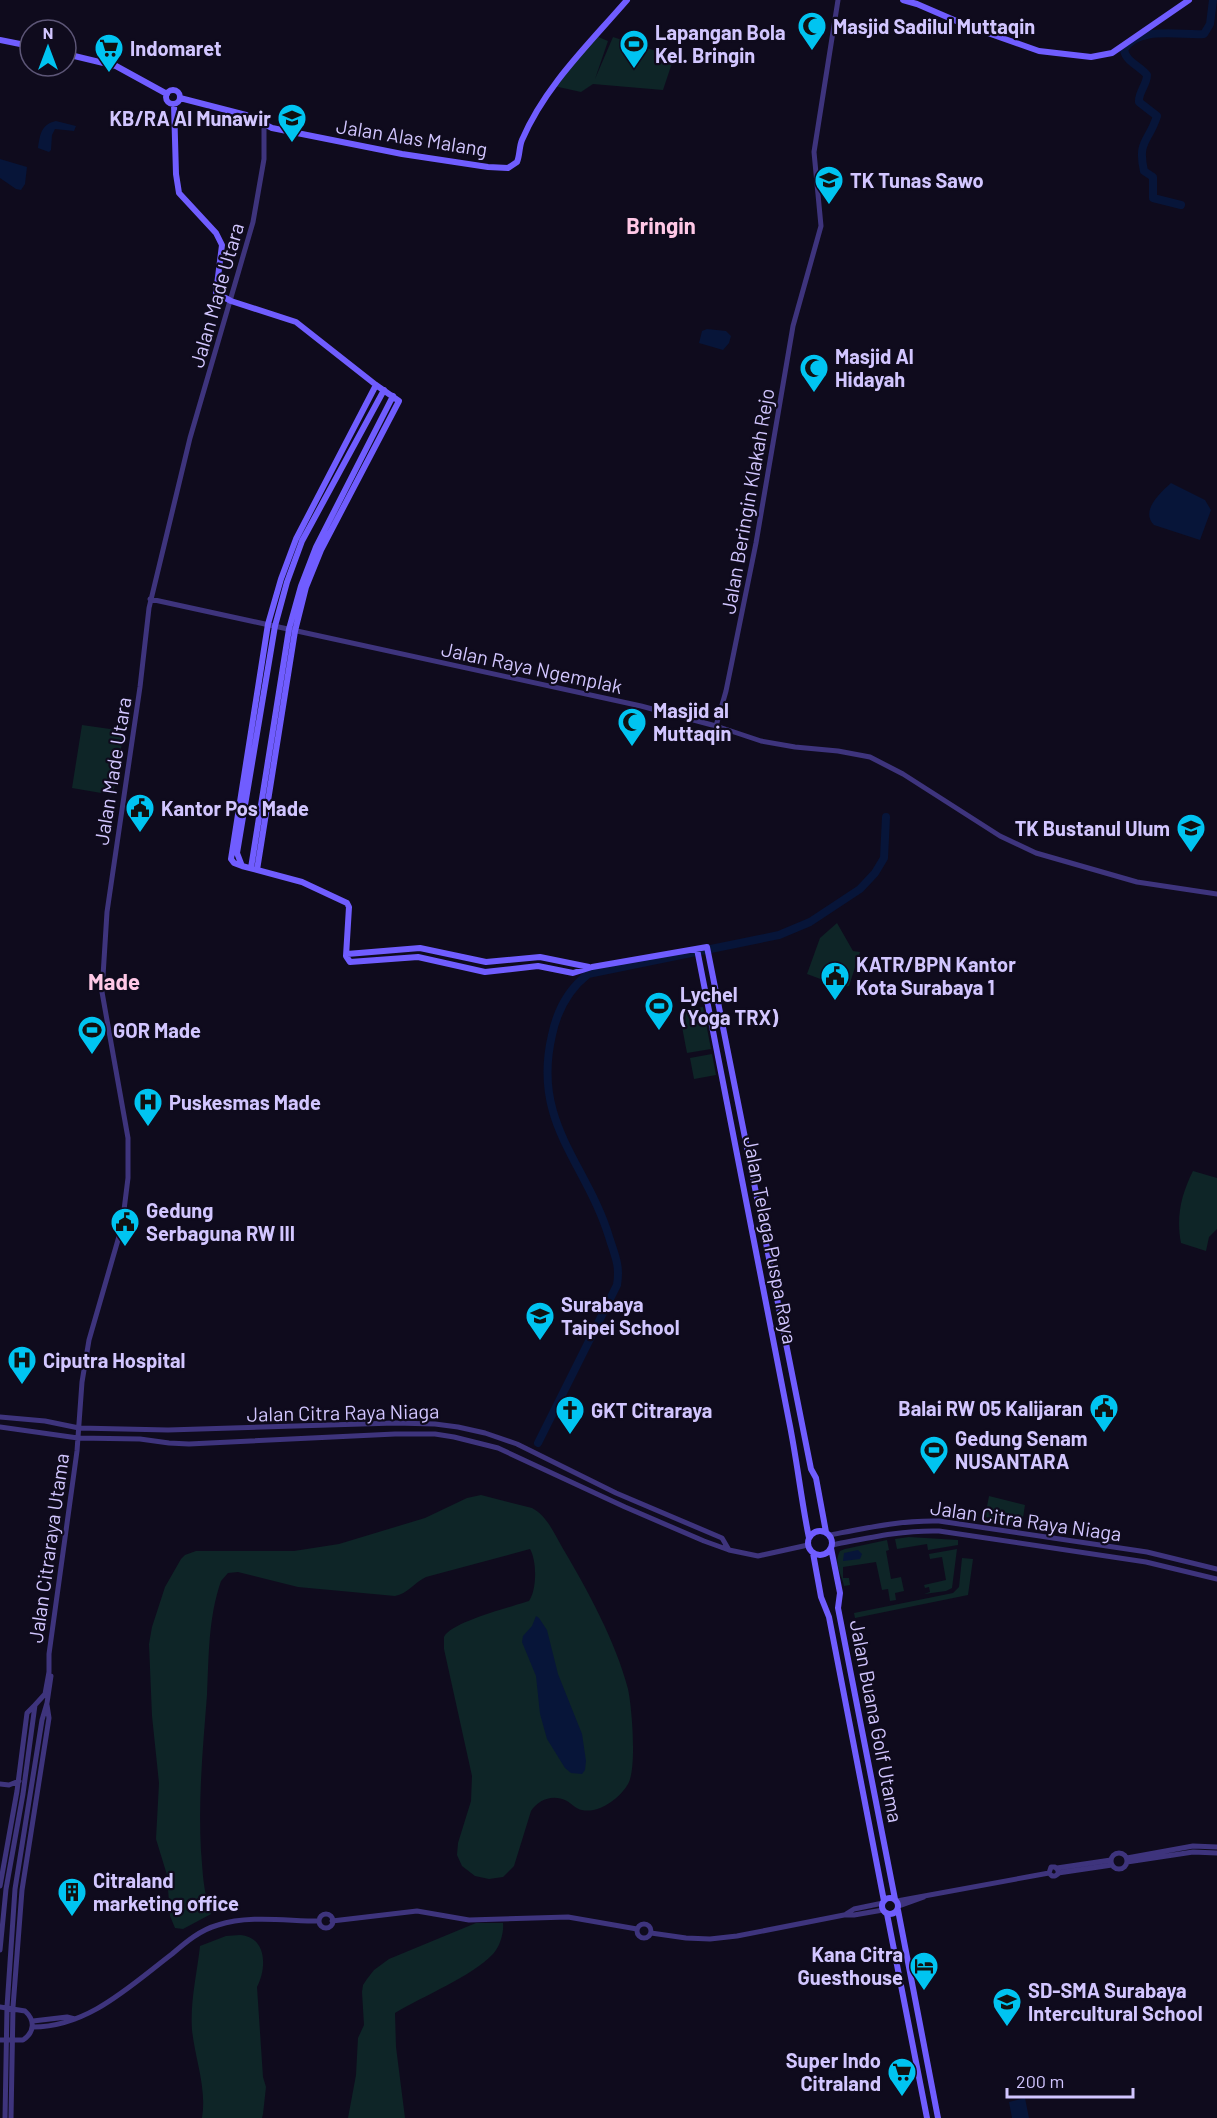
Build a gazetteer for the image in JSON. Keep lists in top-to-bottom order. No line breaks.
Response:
{"streets":{"main road":["Jalan Alas Malang","Jalan Telaga Puspa Raya","Jalan Buana Golf Utama"],"street":["Jalan Made Utara","Jalan Beringin Klakah Rejo","Jalan Raya Ngemplak","Jalan Citra Raya Niaga","Jalan Citraraya Utama"]},"crossings":[["Jalan Alas Malang","Jalan Made Utara"],["Jalan Made Utara","Jalan Raya Ngemplak"],["Jalan Made Utara","Jalan Citra Raya Niaga"],["Jalan Made Utara","Jalan Citraraya Utama"],["Jalan Beringin Klakah Rejo","Jalan Raya Ngemplak"],["Jalan Telaga Puspa Raya","Jalan Citra Raya Niaga"],["Jalan Telaga Puspa Raya","Jalan Buana Golf Utama"],["Jalan Citra Raya Niaga","Jalan Citraraya Utama"],["Jalan Citra Raya Niaga","Jalan Buana Golf Utama"]],"districts":["Bringin","Made"],"places":{"mosque":["Masjid Sadilul Muttaqin","Masjid Al Hidayah","Masjid al Muttaqin"],"sports":["Lapangan Bola Kel. Bringin","Lychel (Yoga TRX)","GOR Made","Gedung Senam NUSANTARA"],"supermarket":["Indomaret","Super Indo Citraland"],"school or university":["KB/RA Al Munawir","TK Tunas Sawo","TK Bustanul Ulum","Surabaya Taipei School","SD-SMA Surabaya Intercultural School"],"public building":["Kantor Pos Made","KATR/BPN Kantor Kota Surabaya 1","Gedung Serbaguna RW III","Balai RW 05 Kalijaran"],"hospital":["Puskesmas Made","Ciputra Hospital"],"church":["GKT Citraraya"],"building":["Citraland marketing office"],"hotel":["Kana Citra Guesthouse"]},"scale_bar":"200 m","north":"top"}
